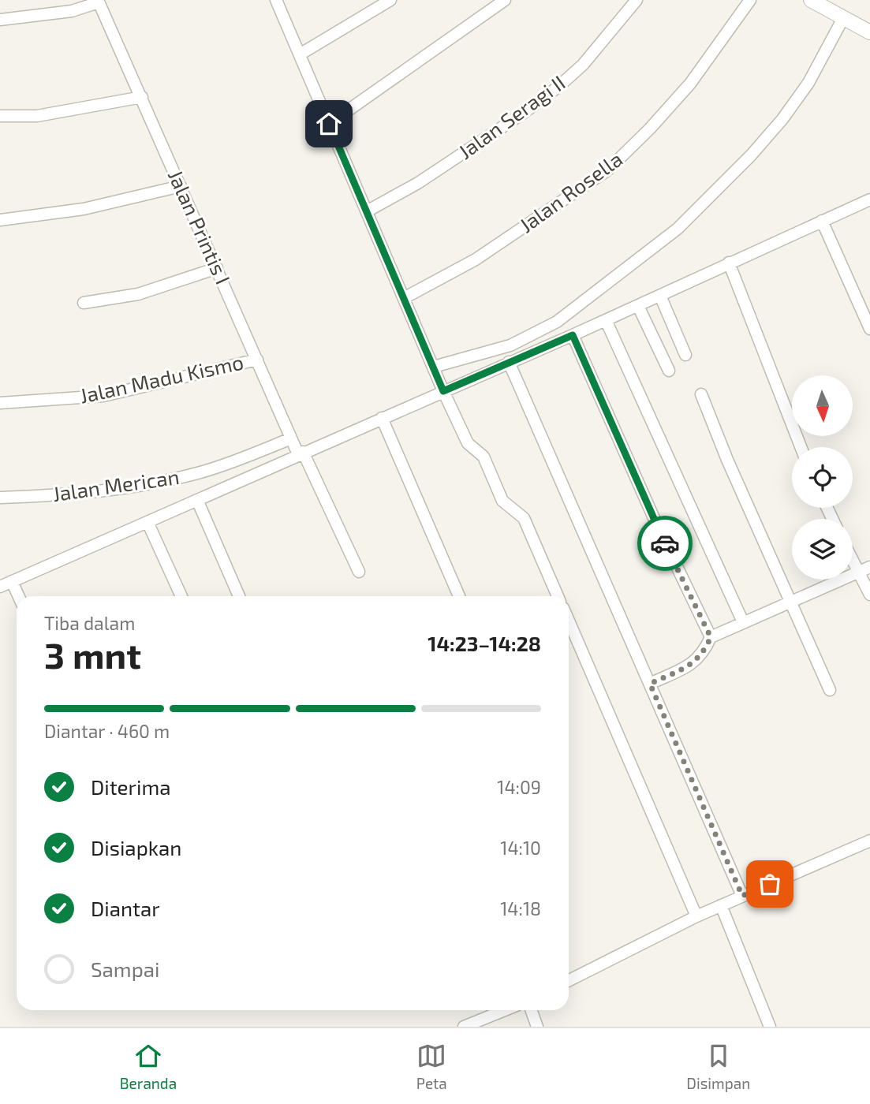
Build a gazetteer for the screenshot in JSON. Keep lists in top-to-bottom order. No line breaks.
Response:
{"streets":{"street":["Jalan Seragi II","Jalan Rosella","Jalan Printis I","Jalan Madu Kismo","Jalan Merican"]},"crossings":[["Jalan Printis I","Jalan Madu Kismo"],["Jalan Printis I","Jalan Merican"]],"north":"bottom","page":{"heading":["3 mnt","Tiba dalam","14:23–14:28"],"bar":"Diantar · 460 m","list":[["Diterima","14:09"],["Disiapkan","14:10"],["Diantar","14:18"],"Sampai"],"tabs":["Beranda","Peta","Disimpan"]}}
